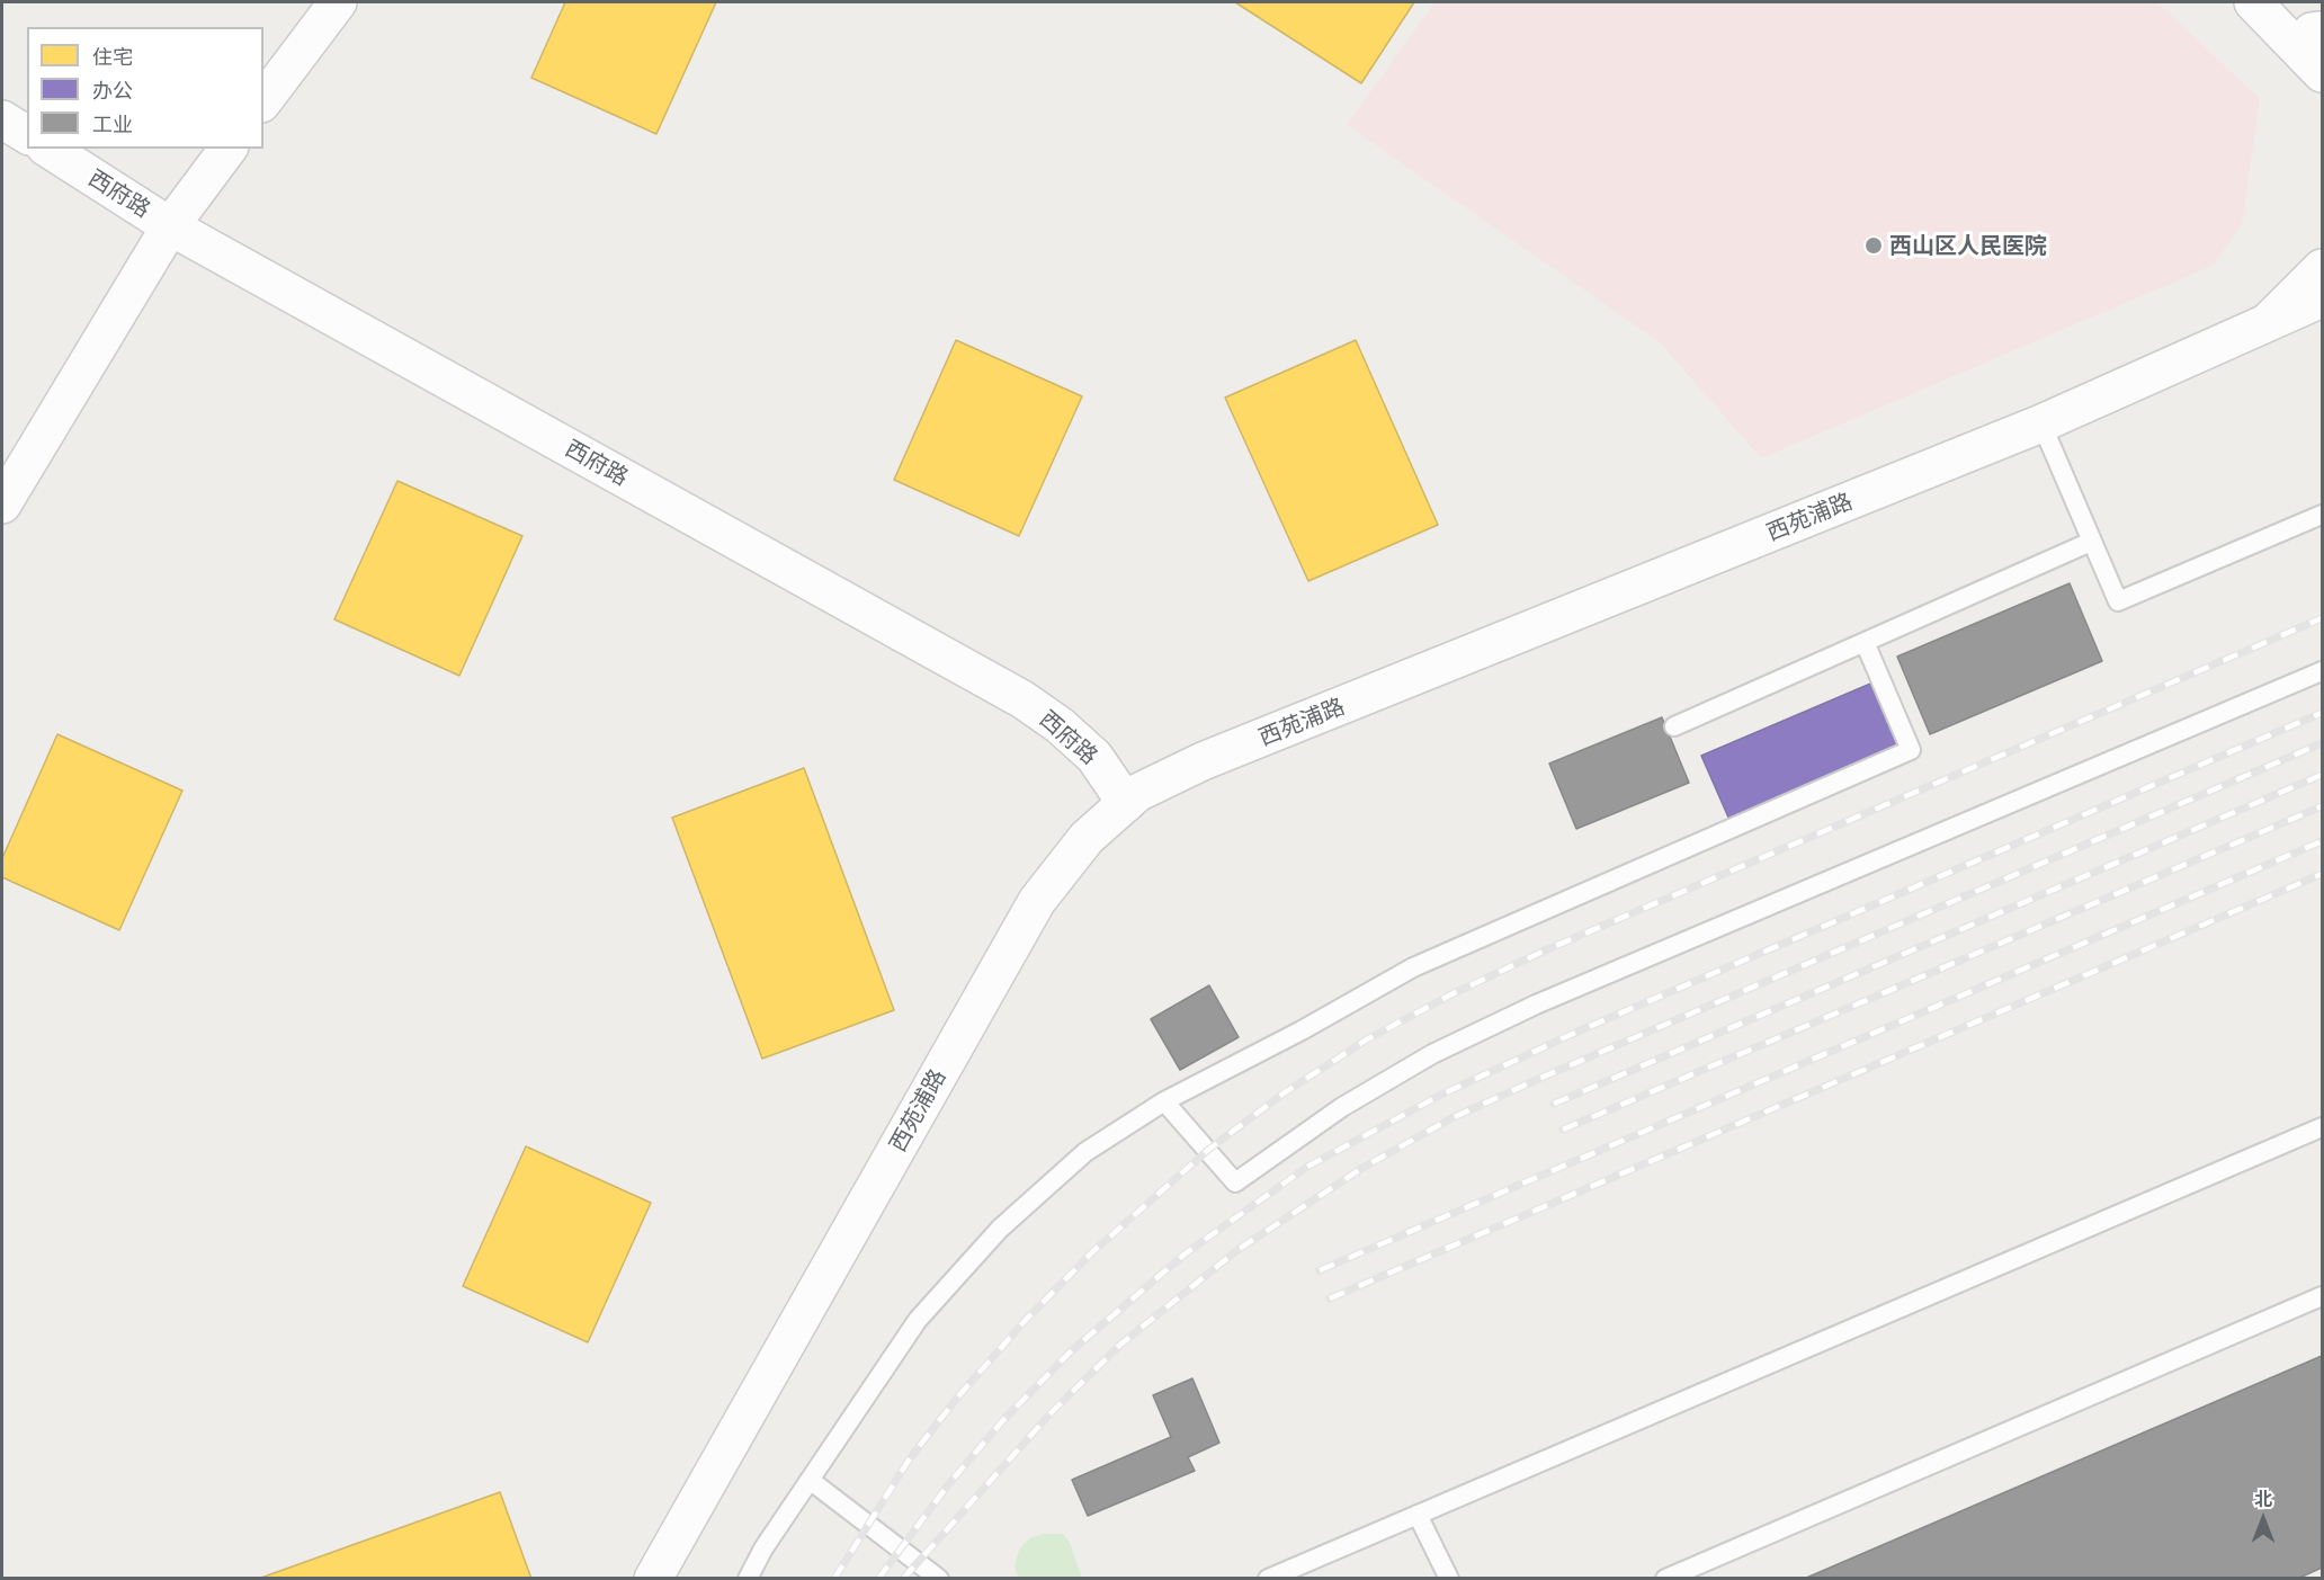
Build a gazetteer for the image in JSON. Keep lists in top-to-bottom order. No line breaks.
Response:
{"streets":{"street":["西府路","西苑浦路"]},"crossings":[["西府路","西苑浦路"]],"places":["西山区人民医院"],"legend":["住宅","办公","工业"],"north":"top"}
